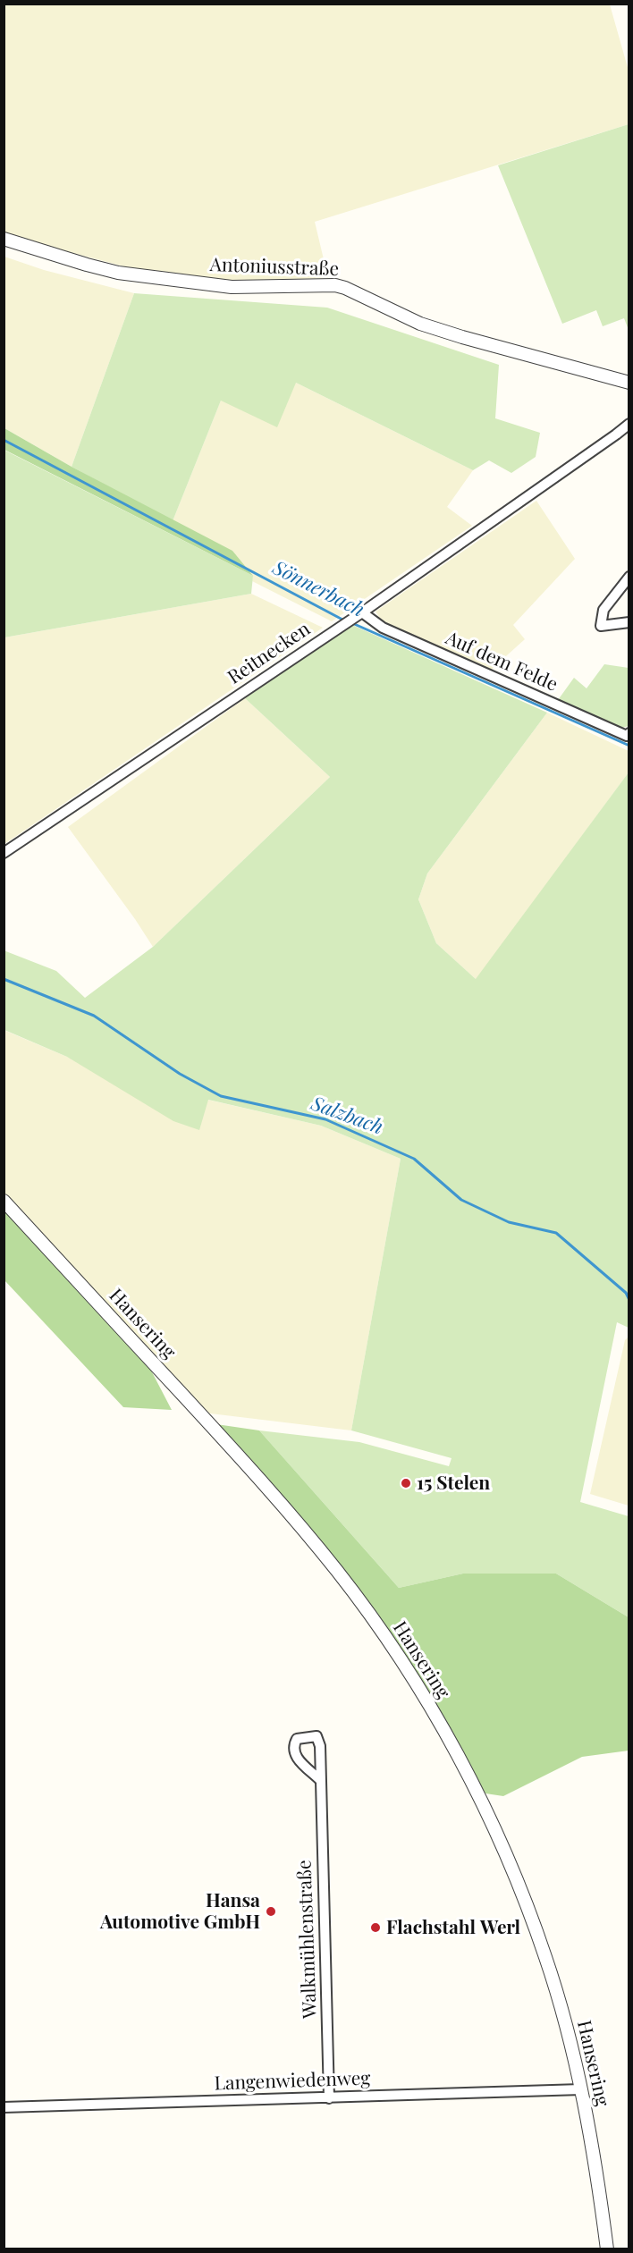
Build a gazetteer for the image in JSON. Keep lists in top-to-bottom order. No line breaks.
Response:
{"streets":{"street":["Antoniusstraße","Reitnecken","Auf dem Felde","Hansering","Walkmühlenstraße","Langenwiedenweg"]},"crossings":[["Reitnecken","Auf dem Felde"],["Hansering","Langenwiedenweg"],["Walkmühlenstraße","Langenwiedenweg"]],"water":["Sönnerbach","Salzbach"],"places":["15 Stelen","Hansa Automotive GmbH","Flachstahl Werl"]}
